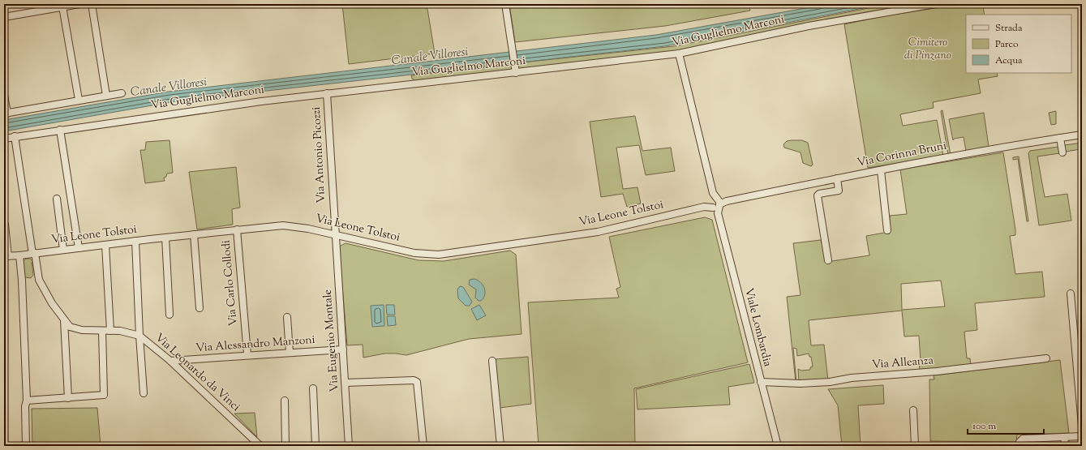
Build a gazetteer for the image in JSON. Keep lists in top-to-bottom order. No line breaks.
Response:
{"streets":{"street":["Via Guglielmo Marconi","Via Antonio Picozzi","Via Corinna Bruni","Via Leone Tolstoi","Via Carlo Collodi","Viale Lombardia","Via Eugenio Montale","Via Alessandro Manzoni","Via Alleanza","Via Leonardo da Vinci"]},"crossings":[["Via Guglielmo Marconi","Via Antonio Picozzi"],["Via Guglielmo Marconi","Viale Lombardia"],["Via Antonio Picozzi","Via Leone Tolstoi"],["Via Antonio Picozzi","Via Eugenio Montale"],["Via Corinna Bruni","Via Leone Tolstoi"],["Via Corinna Bruni","Viale Lombardia"],["Via Leone Tolstoi","Via Carlo Collodi"],["Via Leone Tolstoi","Viale Lombardia"],["Via Leone Tolstoi","Via Eugenio Montale"],["Via Carlo Collodi","Via Alessandro Manzoni"],["Viale Lombardia","Via Alleanza"],["Via Eugenio Montale","Via Alessandro Manzoni"],["Via Alessandro Manzoni","Via Leonardo da Vinci"]],"water":["Canale Villoresi"],"parks":["Cimitero di Pinzano"],"legend":["Strada","Parco","Acqua"],"scale_bar":"100 m"}
